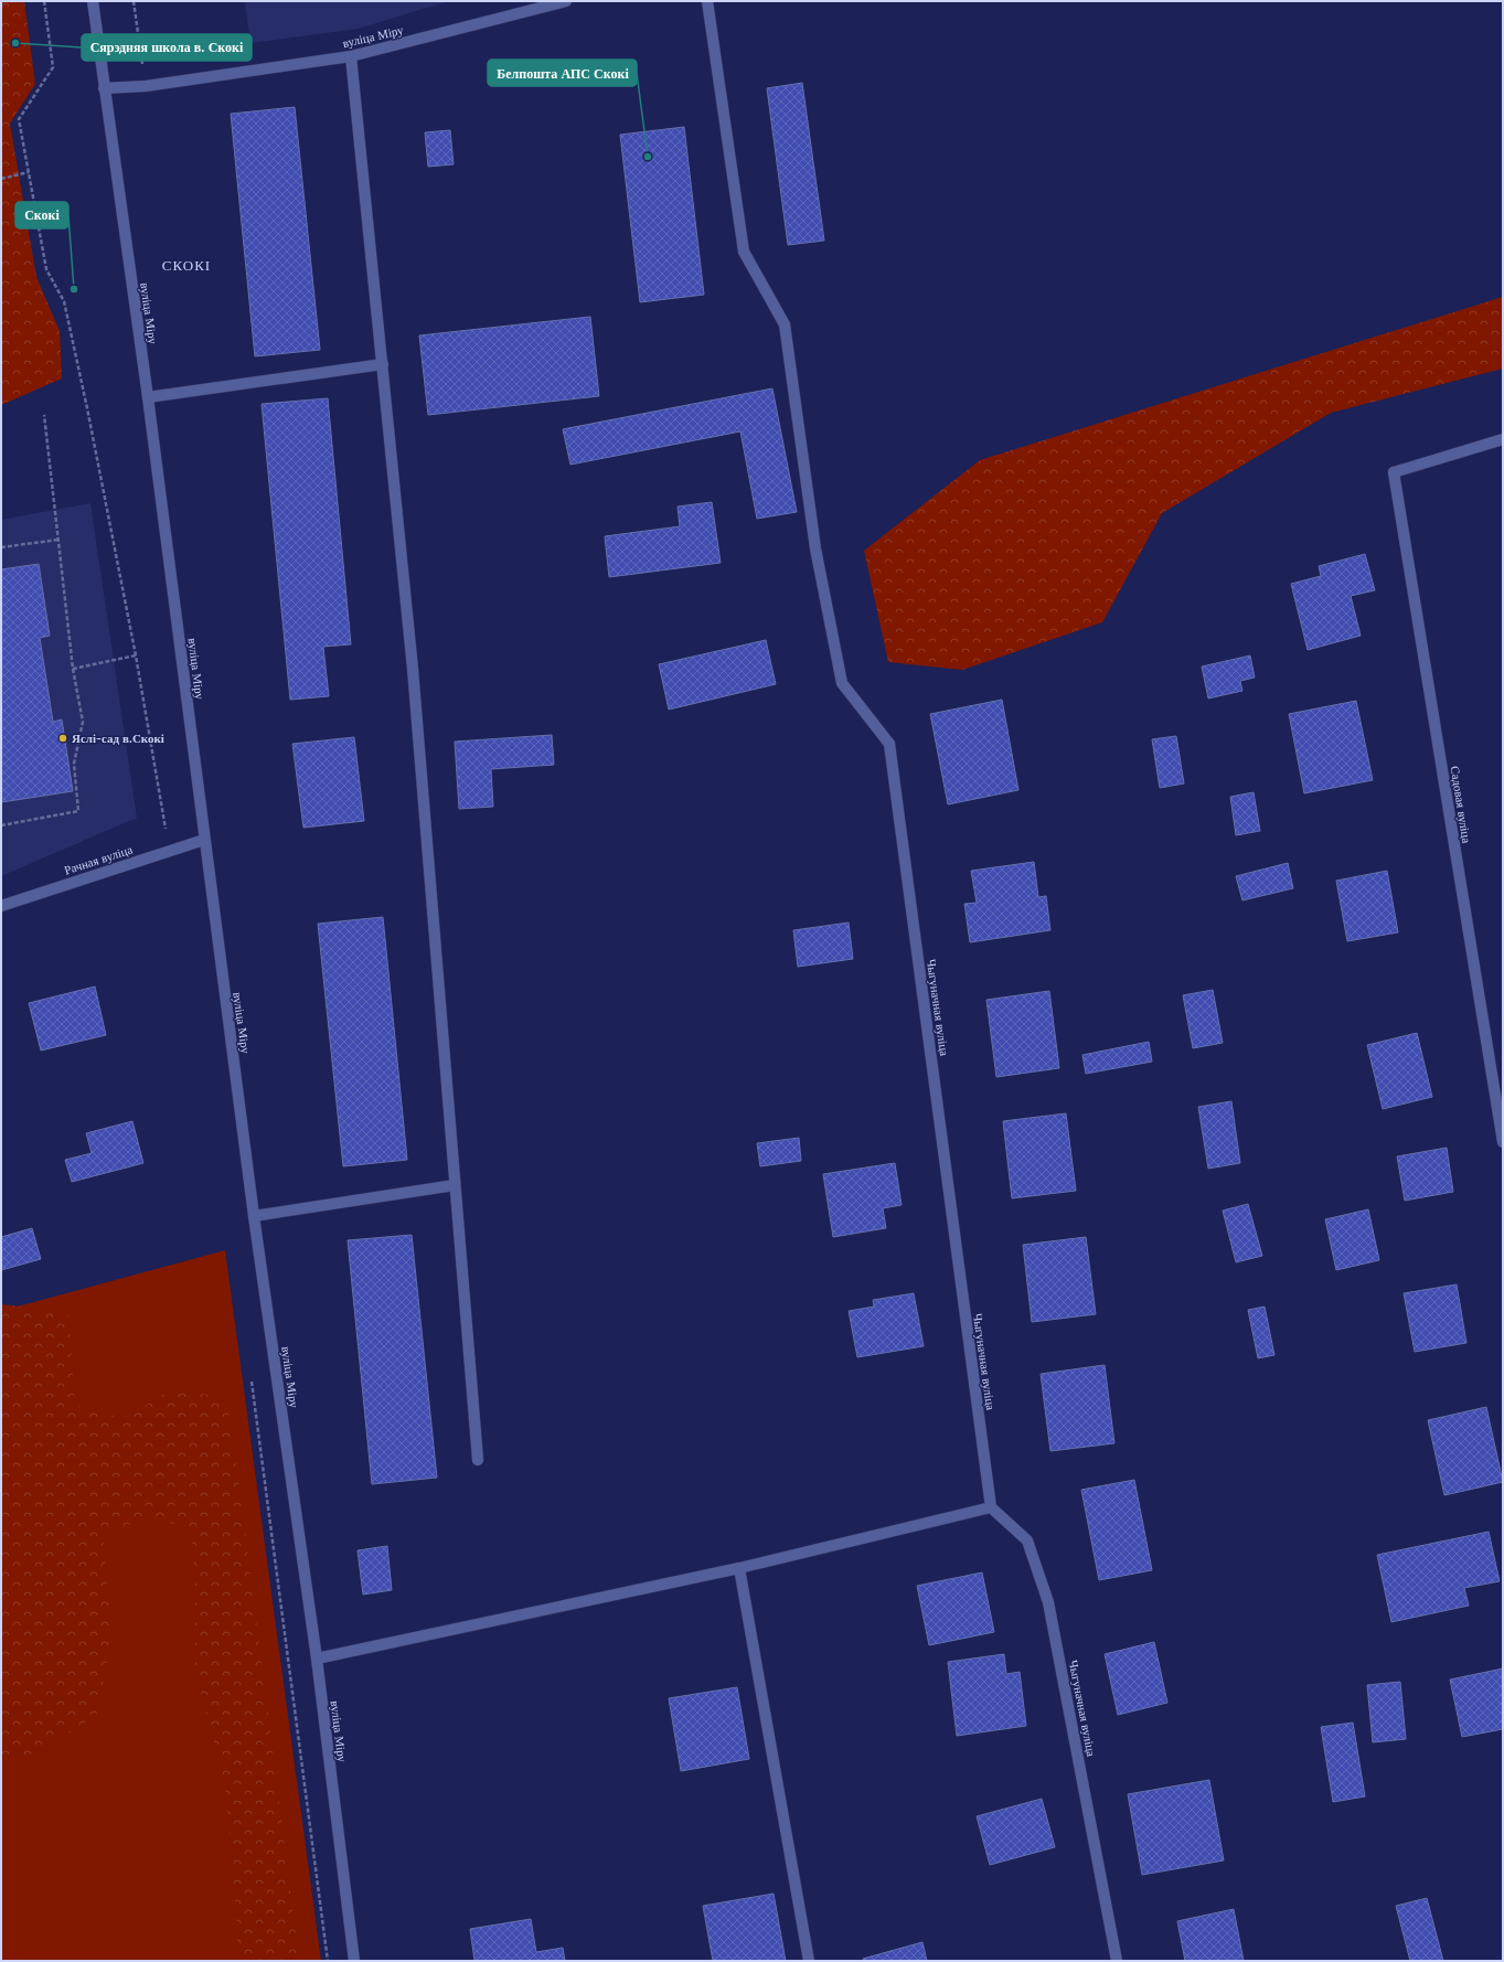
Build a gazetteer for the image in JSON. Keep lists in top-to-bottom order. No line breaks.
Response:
{"streets":{"street":["вуліца Міру","Садовая вуліца","Рачная вуліца","Чыгуначная вуліца"]},"crossings":[["вуліца Міру","Рачная вуліца"]],"districts":["СКОКІ"],"places":["Сярэдняя школа в. Скокі","Белпошта АПС Скокі","Скокі","Яслі-сад в.Скокі"]}
